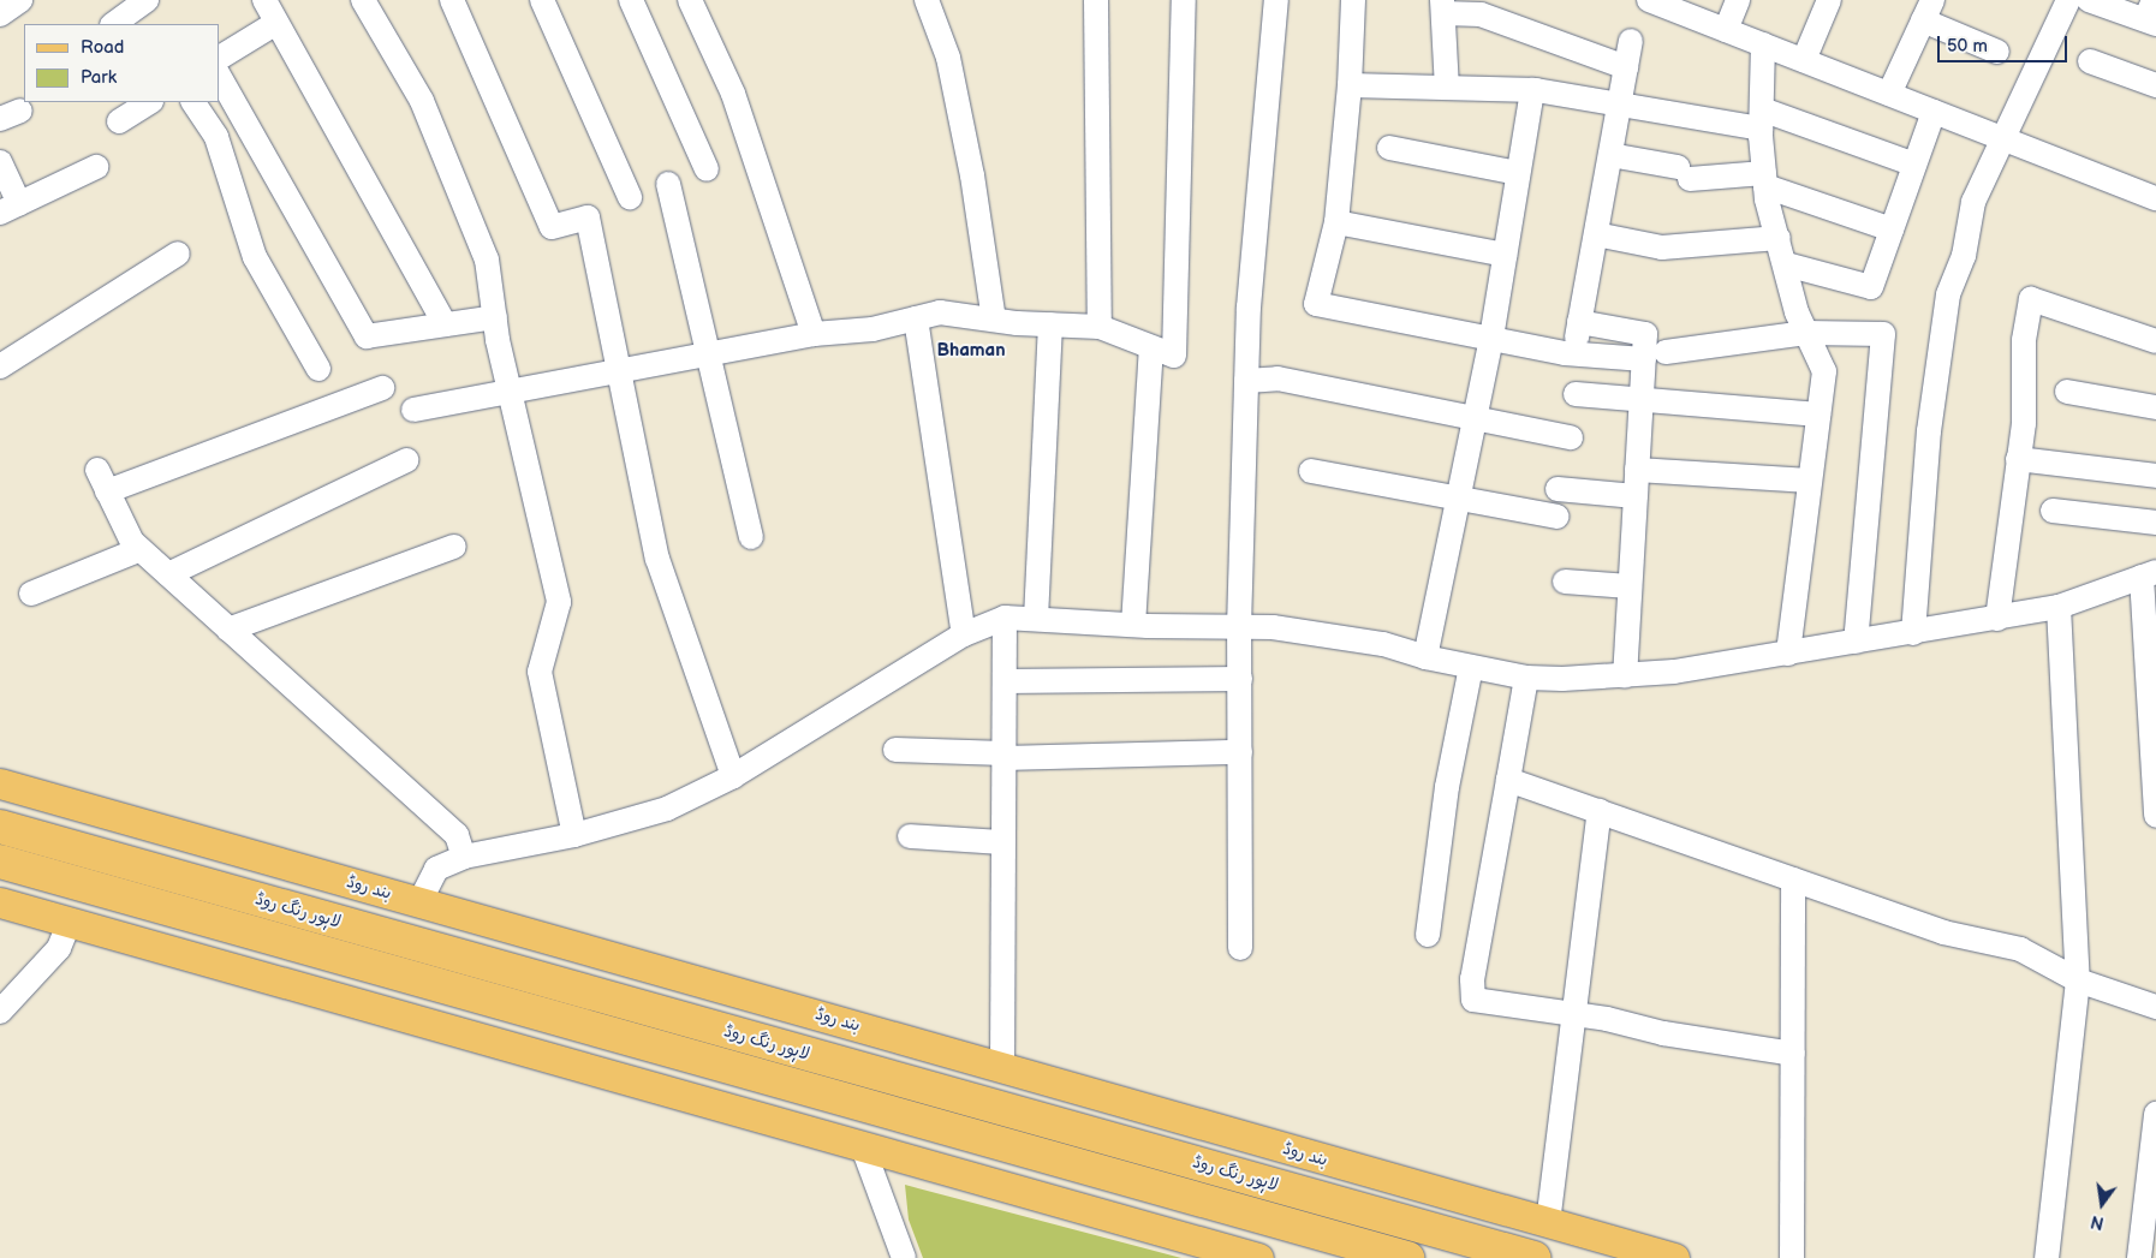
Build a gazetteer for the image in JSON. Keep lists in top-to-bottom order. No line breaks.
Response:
{"streets":{"highway":["لاہور رنگ روڈ"],"main road":["بند روڈ"]},"districts":["Bhaman"],"legend":["Road","Park"],"scale_bar":"50 m","north":"bottom"}
